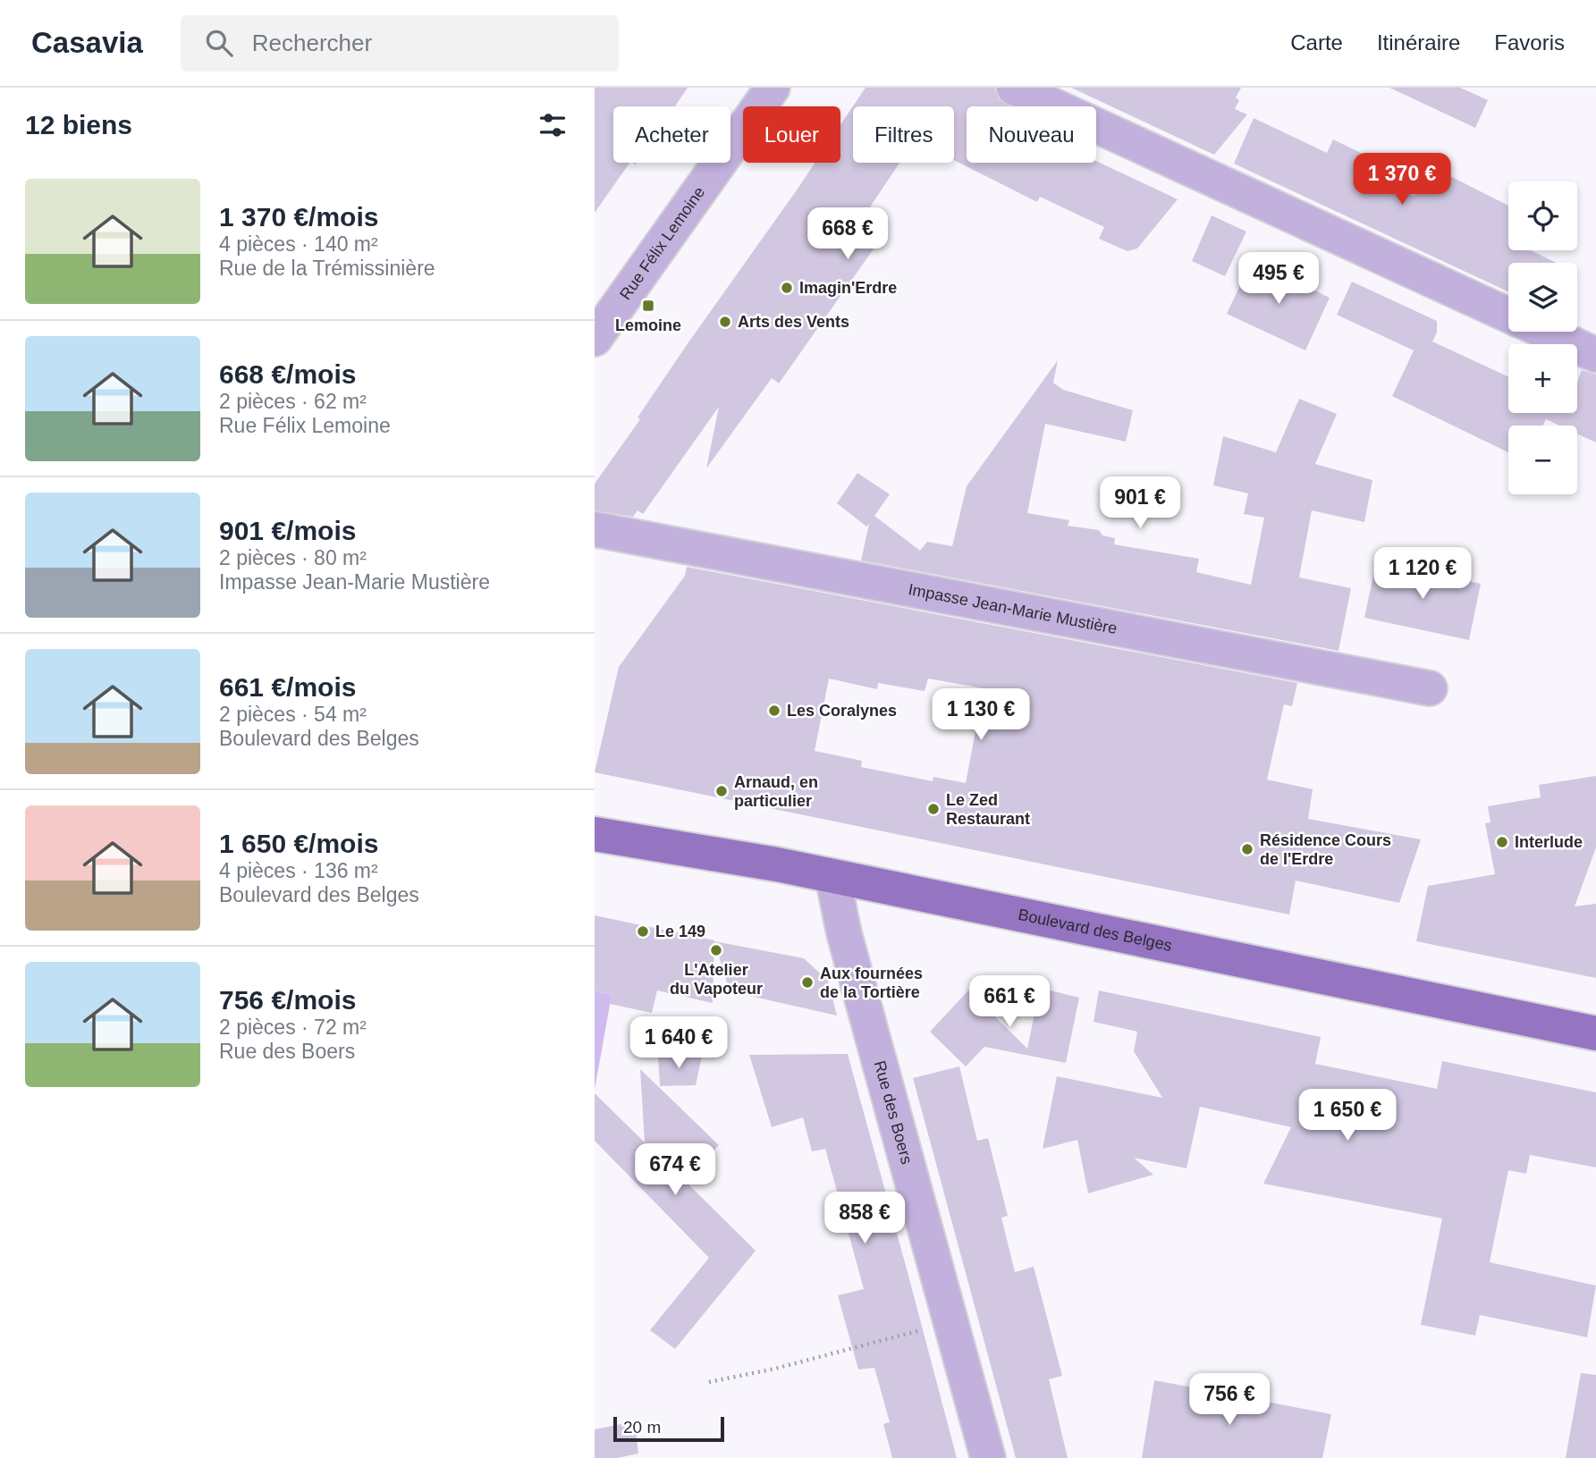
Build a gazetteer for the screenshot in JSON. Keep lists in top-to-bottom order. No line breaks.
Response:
{"streets":{"main road":["Boulevard des Belges"],"street":["Rue Félix Lemoine","Impasse Jean-Marie Mustière","Rue des Boers"]},"crossings":[["Boulevard des Belges","Rue des Boers"]],"places":{"other":["Imagin'Erdre","Arts des Vents","Les Coralynes","Arnaud, en particulier","Le Zed Restaurant","Interlude","Résidence Cours de l'Erdre","Le 149","L'Atelier du Vapoteur","Aux fournées de la Tortière"],"transit":["Lemoine"]},"scale_bar":"20 m","page":{"header":"Casavia","search":"Rechercher","nav":["Carte","Itinéraire","Favoris"],"heading":"12 biens","chip":["Acheter","Louer","Filtres","Nouveau"],"price":["1 370 €","668 €","495 €","901 €","1 120 €","1 130 €","661 €","1 640 €","1 650 €","674 €","858 €","756 €"],"list":[{"name":"1 370 €/mois","note":"4 pièces · 140 m² · Rue de la Trémissinière"},{"name":"668 €/mois","note":"2 pièces · 62 m² · Rue Félix Lemoine"},{"name":"901 €/mois","note":"2 pièces · 80 m² · Impasse Jean-Marie Mustière"},{"name":"661 €/mois","note":"2 pièces · 54 m² · Boulevard des Belges"},{"name":"1 650 €/mois","note":"4 pièces · 136 m² · Boulevard des Belges"},{"name":"756 €/mois","note":"2 pièces · 72 m² · Rue des Boers"}],"map_buttons":["+","−"],"scale":"20 m"}}
